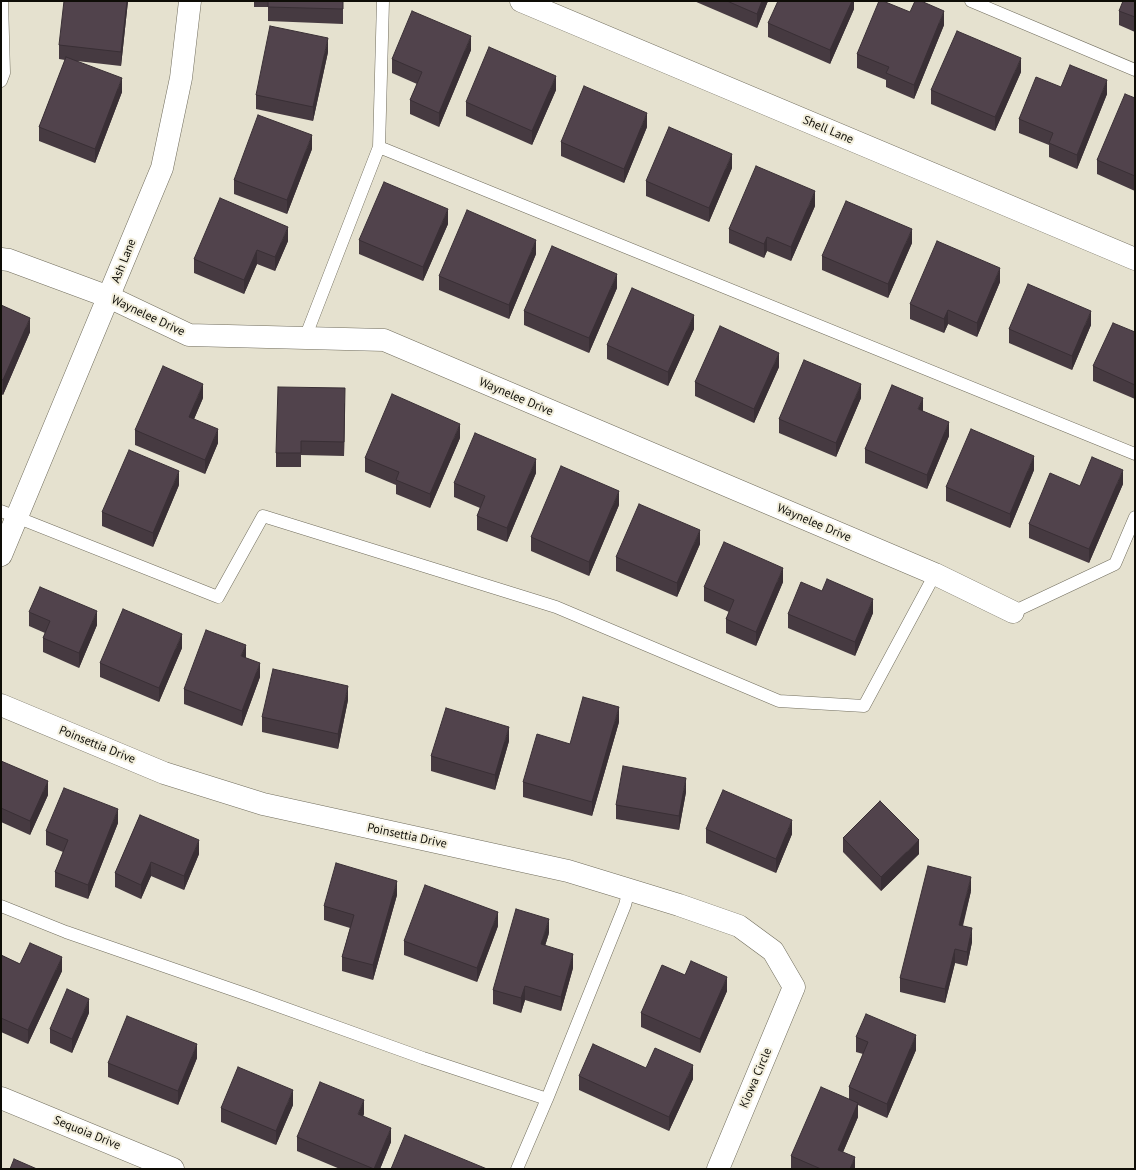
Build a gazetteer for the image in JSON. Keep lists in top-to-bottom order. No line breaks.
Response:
{"streets":{"street":["Shell Lane","Ash Lane","Waynelee Drive","Poinsettia Drive","Kiowa Circle","Sequoia Drive"]},"crossings":[["Ash Lane","Waynelee Drive"],["Poinsettia Drive","Kiowa Circle"]]}
